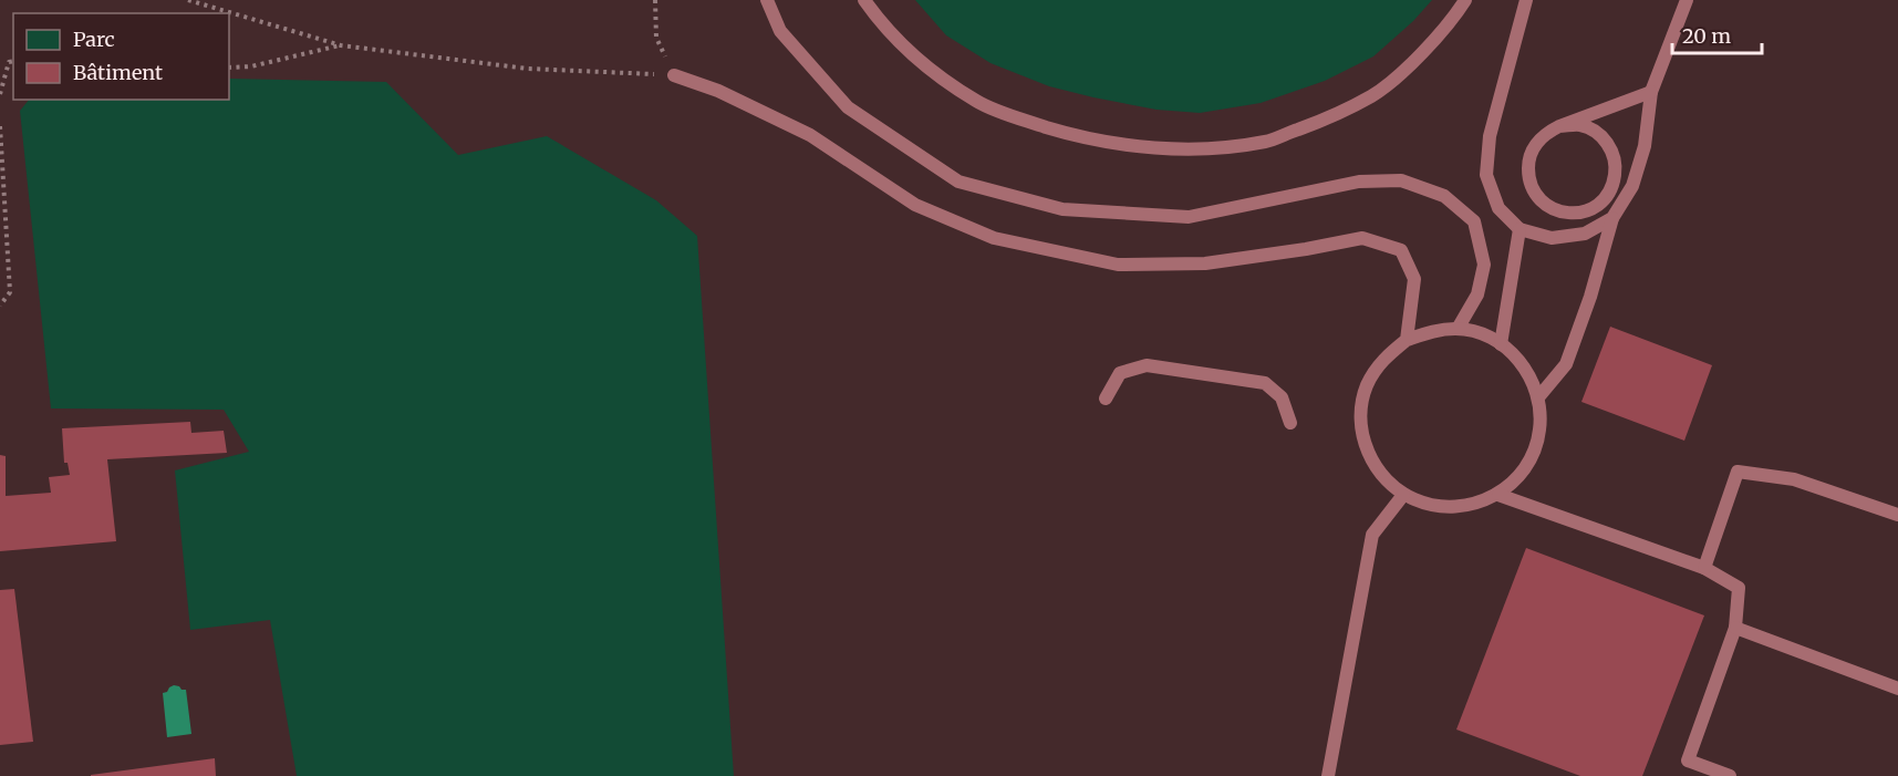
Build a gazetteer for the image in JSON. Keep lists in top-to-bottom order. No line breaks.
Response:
{"legend":["Parc","Bâtiment"],"scale_bar":"20 m"}
